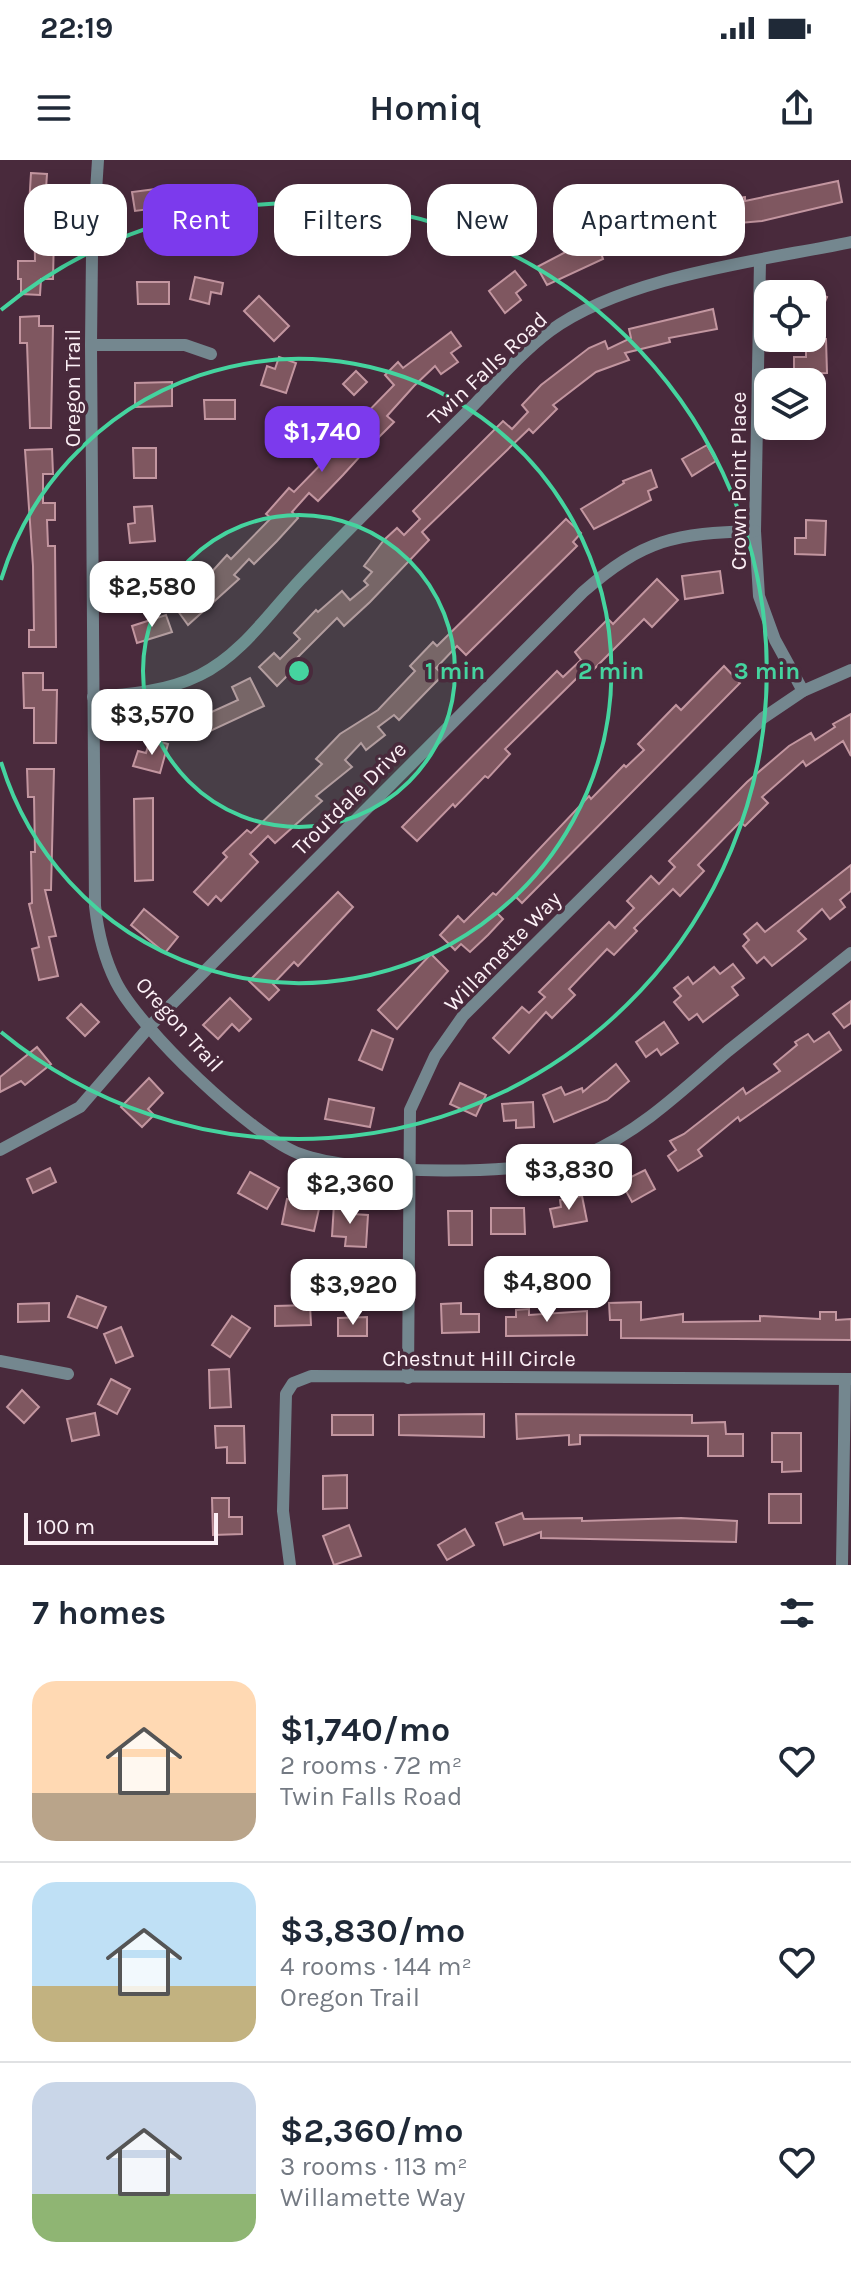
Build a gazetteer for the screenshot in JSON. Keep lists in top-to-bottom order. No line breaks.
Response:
{"streets":{"street":["Twin Falls Road","Oregon Trail","Crown Point Place","Troutdale Drive","Willamette Way","Chestnut Hill Circle"]},"crossings":[["Twin Falls Road","Oregon Trail"],["Twin Falls Road","Crown Point Place"],["Oregon Trail","Troutdale Drive"],["Oregon Trail","Willamette Way"],["Crown Point Place","Troutdale Drive"],["Crown Point Place","Willamette Way"],["Willamette Way","Chestnut Hill Circle"]],"scale_bar":"100 m","page":{"status":"22:19","header":"Homiq","chip":["Buy","Rent","Filters","New","Apartment"],"price":["$1,740","$2,580","$3,570","$3,830","$2,360","$4,800","$3,920"],"scale":"100 m","heading":"7 homes","list":[{"name":"$1,740/mo","note":"2 rooms · 72 m² · Twin Falls Road"},{"name":"$3,830/mo","note":"4 rooms · 144 m² · Oregon Trail"},{"name":"$2,360/mo","note":"3 rooms · 113 m² · Willamette Way"}]},"rings":["1 min","2 min","3 min"]}
